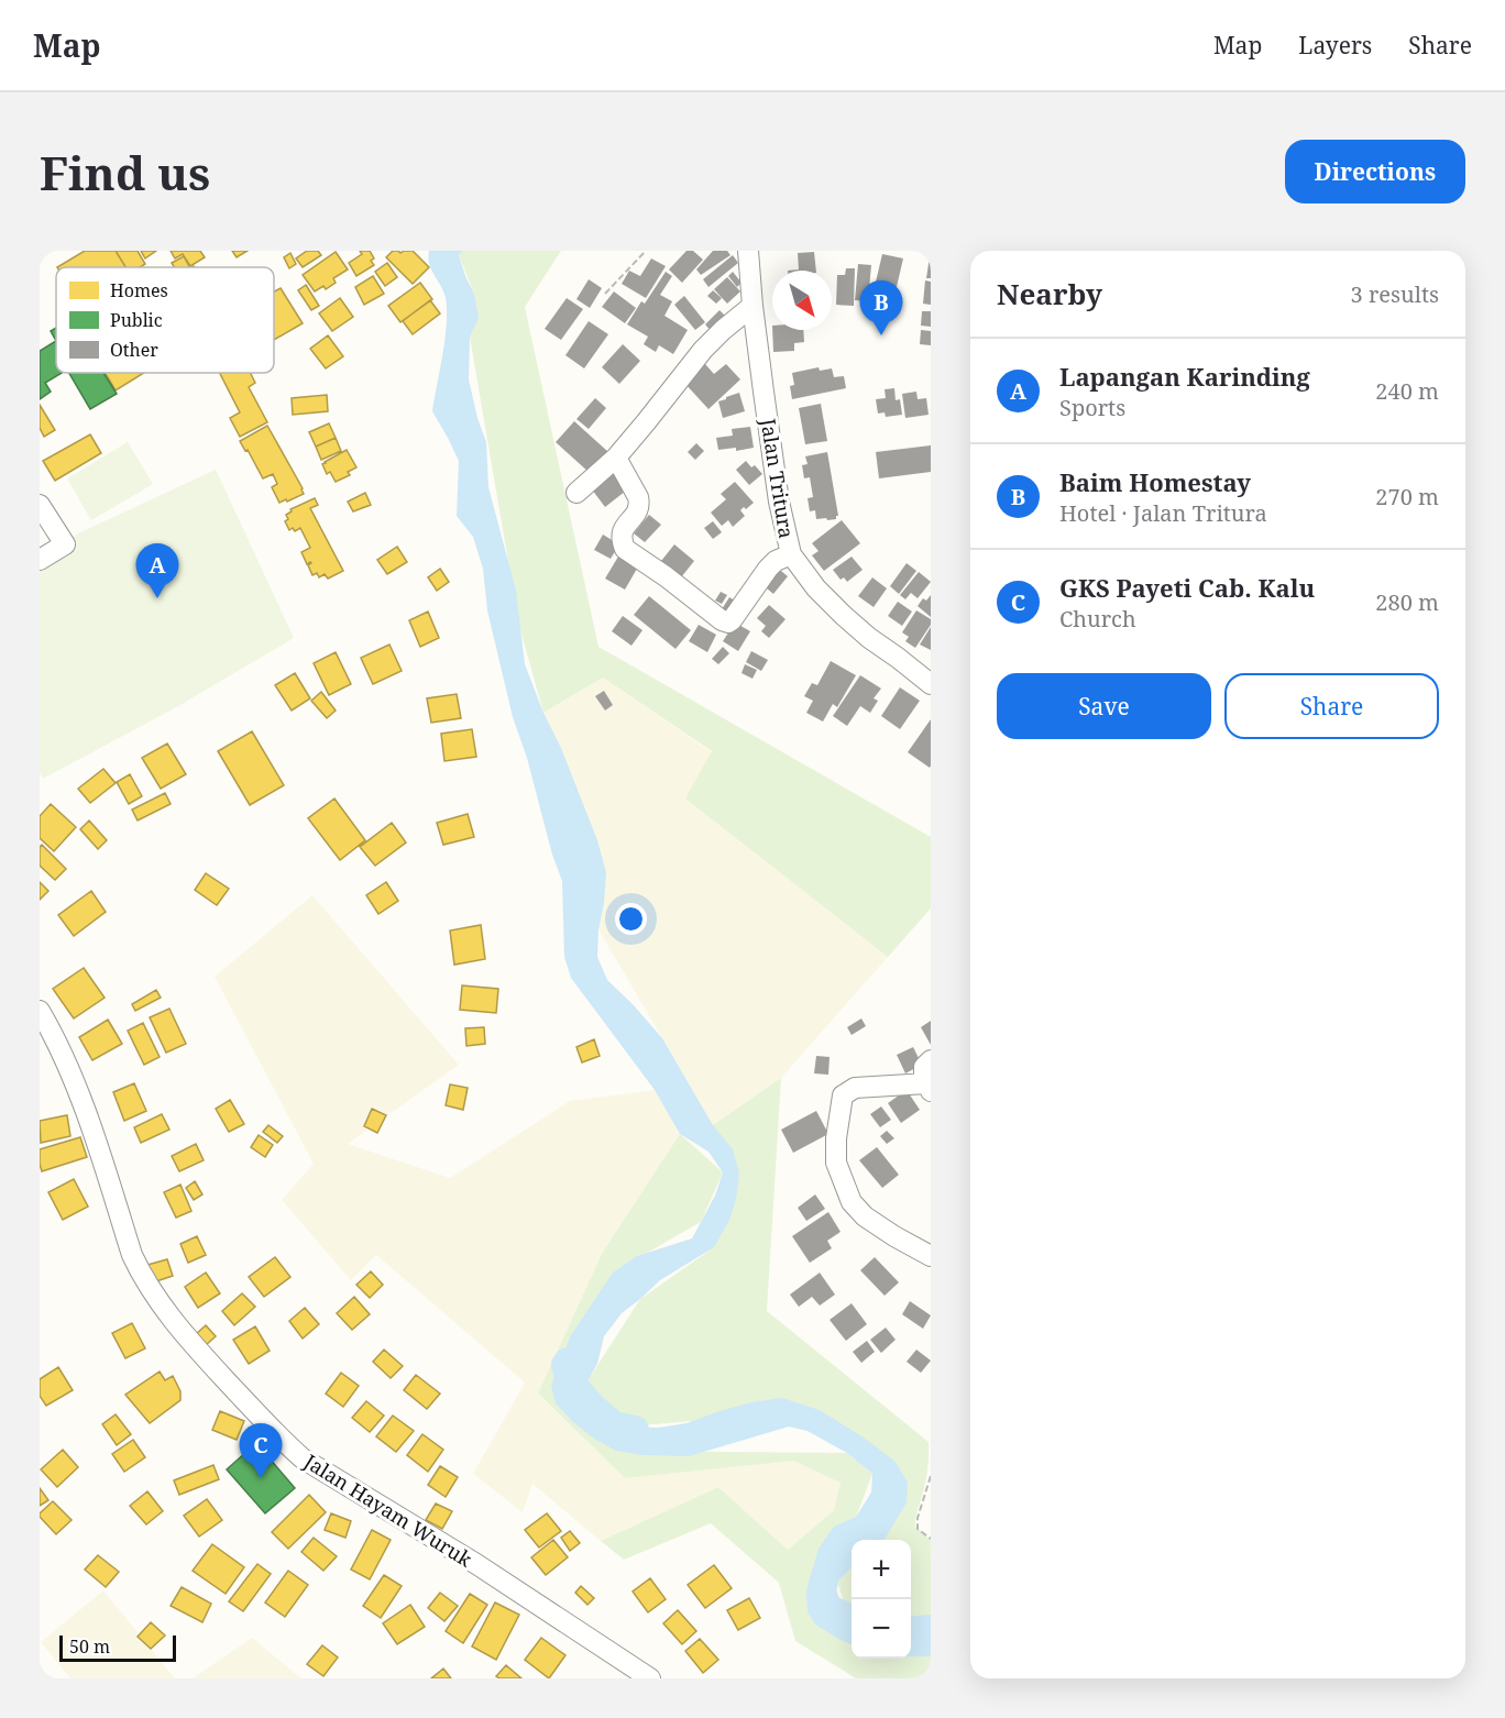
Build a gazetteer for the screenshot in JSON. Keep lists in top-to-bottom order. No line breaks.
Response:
{"streets":{"street":["Jalan Tritura","Jalan Hayam Wuruk"]},"legend":["Homes","Public","Other"],"scale_bar":"50 m","north":"bottom right","page":{"header":"Map","nav":["Map","Layers","Share"],"buttons":["Directions",["Save","Share"]],"title":"Find us","heading":["Nearby","3 results"],"pins":["B","A","C"],"list":[{"mark":"A","name":"Lapangan Karinding","note":"Sports","value":"240 m"},{"mark":"B","name":"Baim Homestay","note":"Hotel · Jalan Tritura","value":"270 m"},{"mark":"C","name":"GKS Payeti Cab. Kalu","note":"Church","value":"280 m"}],"map_buttons":["+","−"],"scale":"50 m"}}
